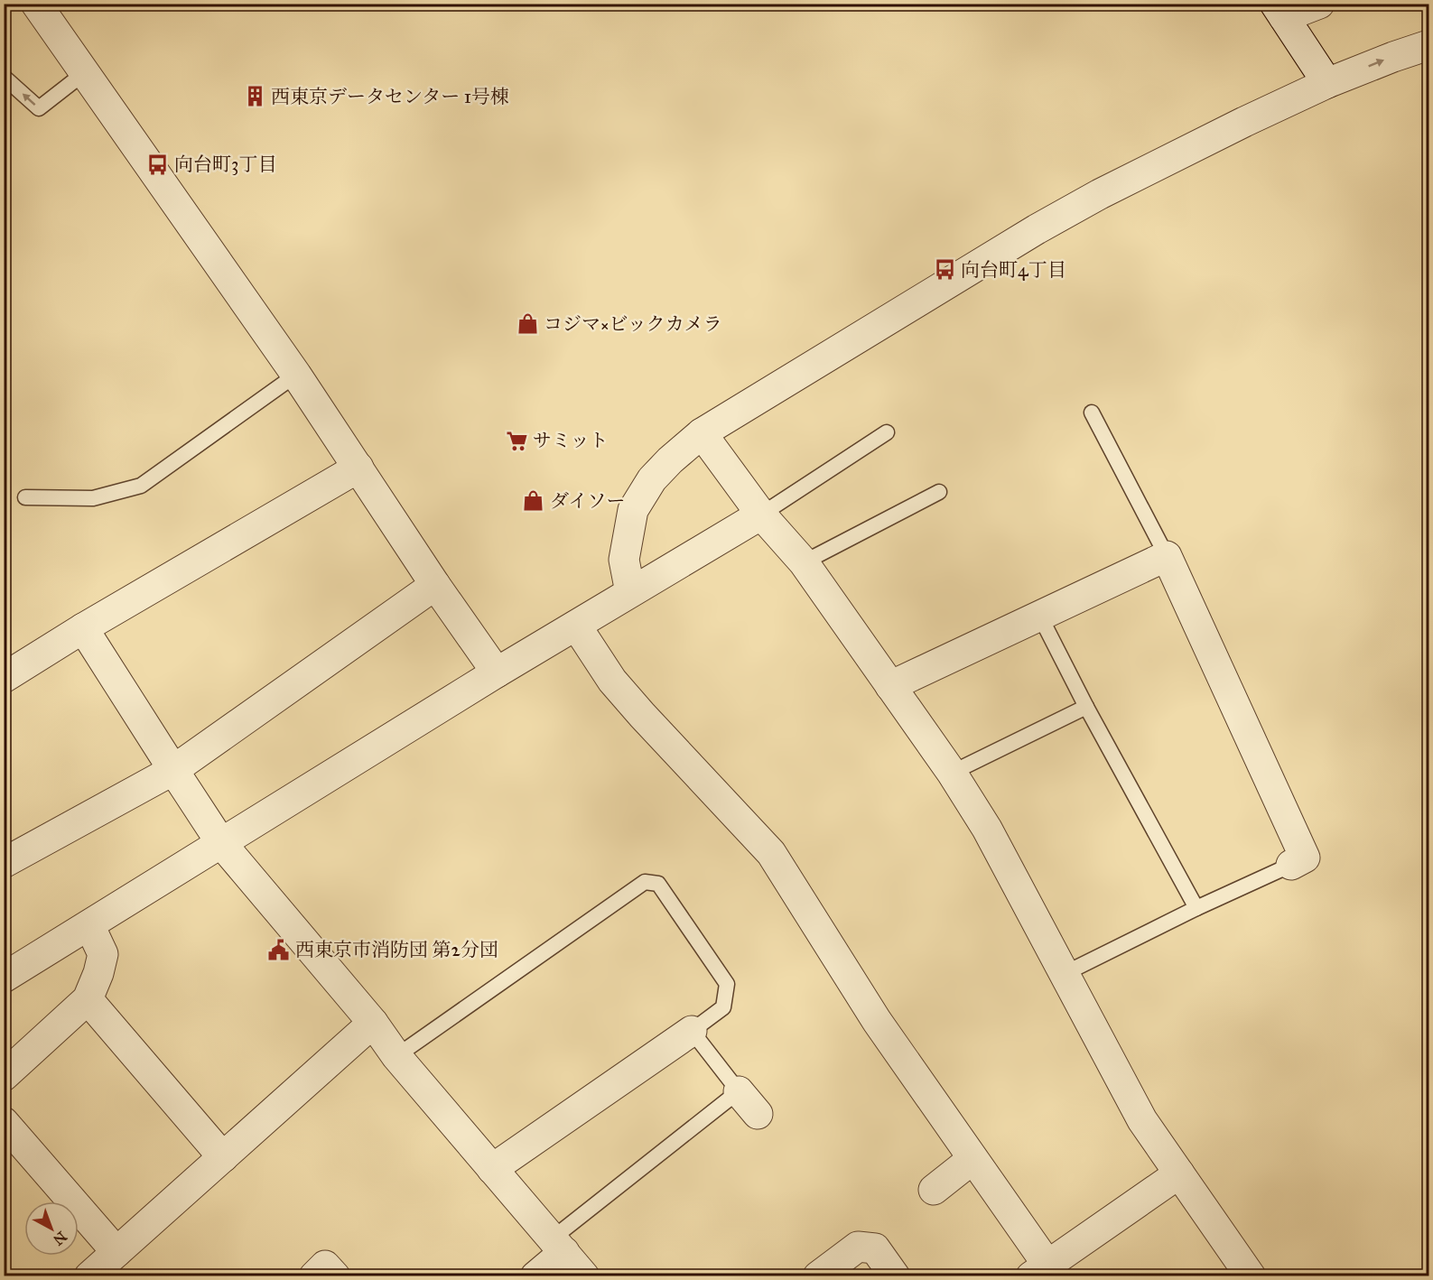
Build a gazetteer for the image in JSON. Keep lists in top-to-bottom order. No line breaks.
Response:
{"places":{"building":["西東京データセンター 1号棟"],"bus stop":["向台町3丁目","向台町4丁目"],"shop":["コジマ×ビックカメラ","ダイソー"],"supermarket":["サミット"],"public building":["西東京市消防団 第2分団"]},"north":"bottom right"}
